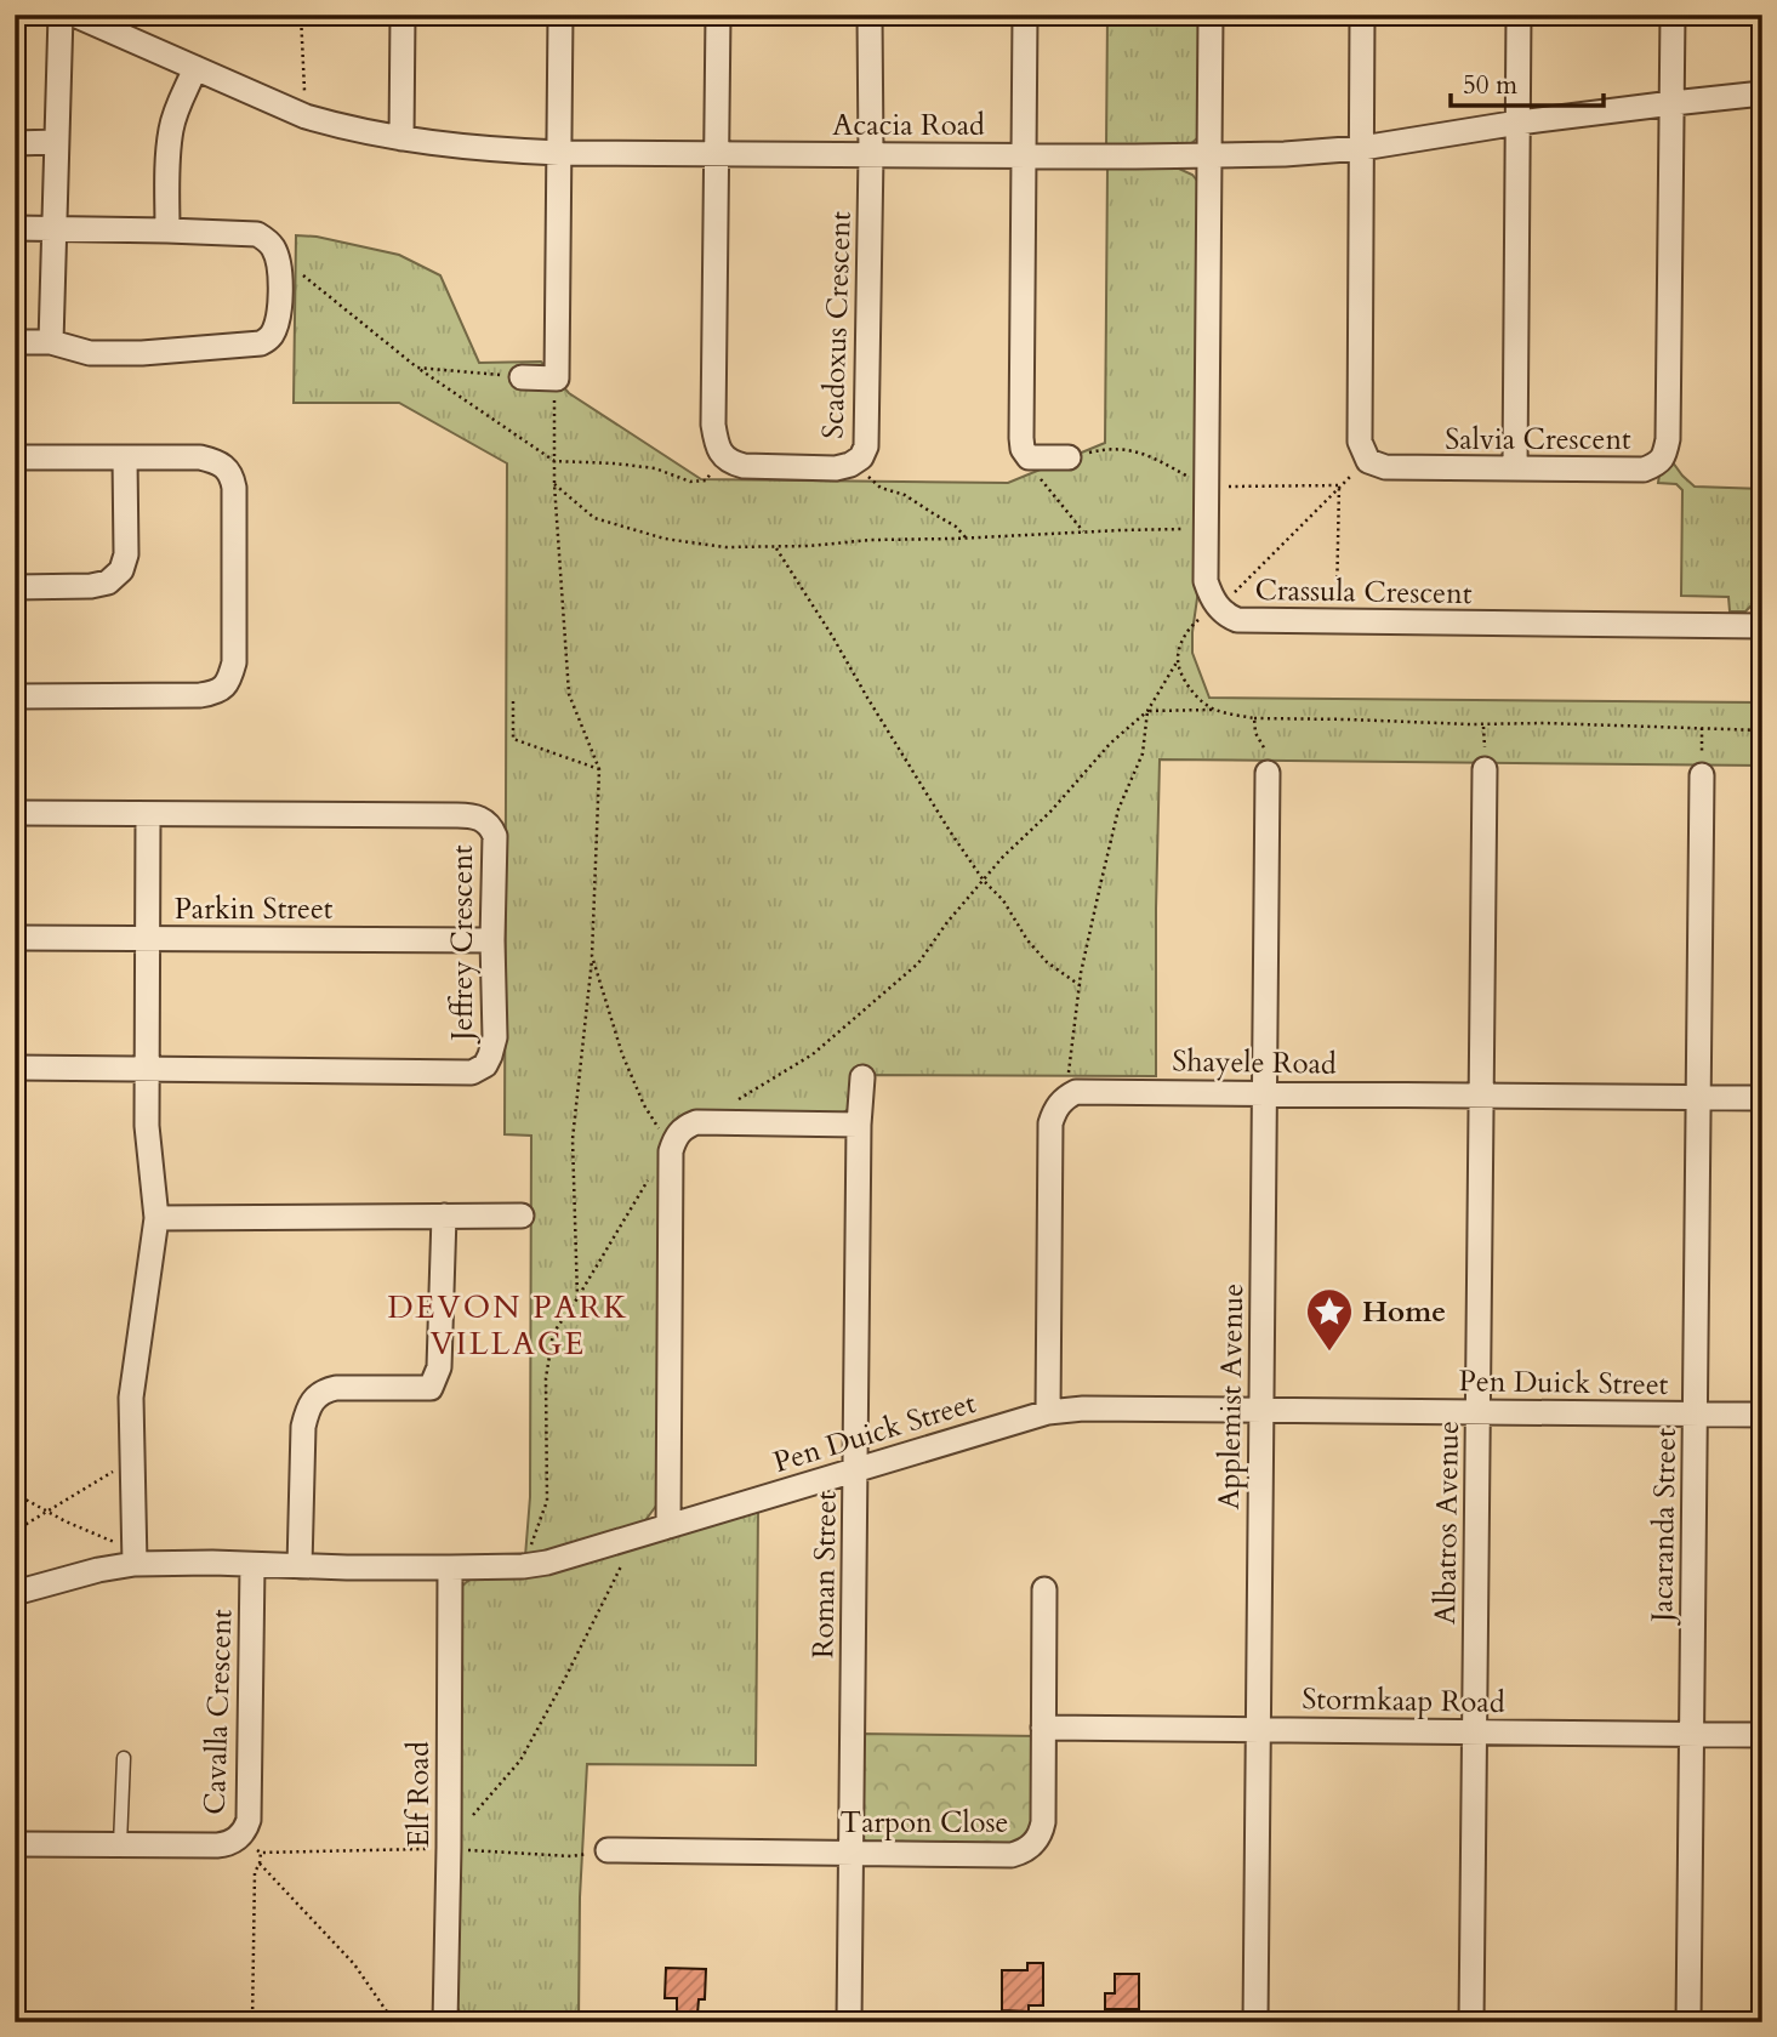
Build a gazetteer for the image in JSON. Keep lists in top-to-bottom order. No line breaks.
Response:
{"streets":{"street":["Acacia Road","Scadoxus Crescent","Salvia Crescent","Crassula Crescent","Parkin Street","Jeffrey Crescent","Shayele Road","Pen Duick Street","Applemist Avenue","Albatros Avenue","Jacaranda Street","Roman Street","Stormkaap Road","Cavalla Crescent","Elf Road","Tarpon Close"]},"crossings":[["Acacia Road","Scadoxus Crescent"],["Acacia Road","Salvia Crescent"],["Acacia Road","Crassula Crescent"],["Parkin Street","Jeffrey Crescent"],["Shayele Road","Applemist Avenue"],["Shayele Road","Albatros Avenue"],["Shayele Road","Jacaranda Street"],["Pen Duick Street","Applemist Avenue"],["Pen Duick Street","Albatros Avenue"],["Pen Duick Street","Jacaranda Street"],["Pen Duick Street","Roman Street"],["Pen Duick Street","Cavalla Crescent"],["Pen Duick Street","Elf Road"],["Applemist Avenue","Stormkaap Road"],["Albatros Avenue","Stormkaap Road"],["Jacaranda Street","Stormkaap Road"],["Roman Street","Tarpon Close"],["Stormkaap Road","Tarpon Close"]],"districts":["DEVON PARK VILLAGE"],"places":{"place":["Home"]},"scale_bar":"50 m"}
